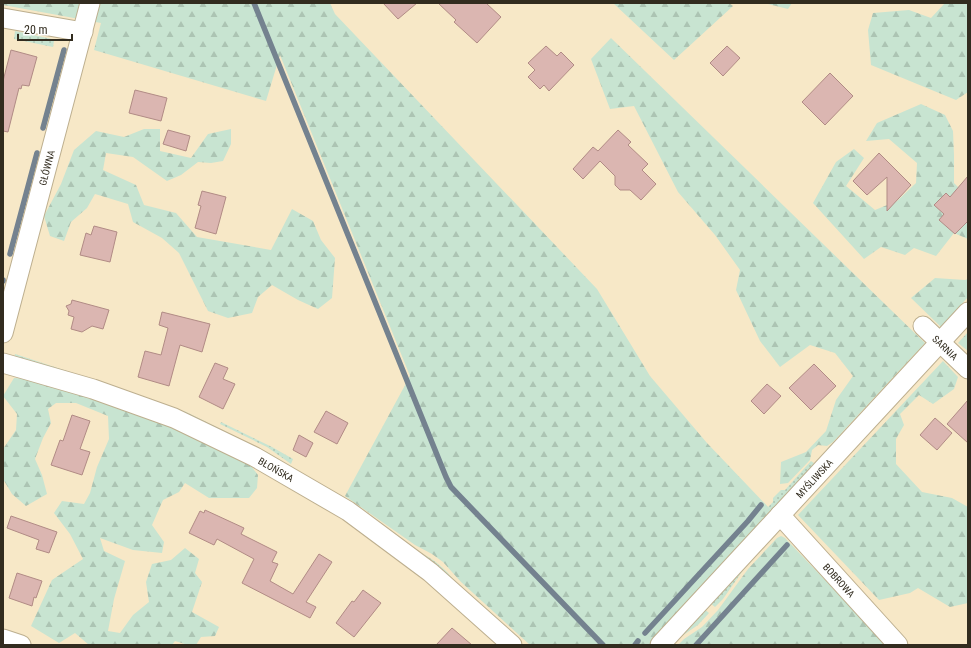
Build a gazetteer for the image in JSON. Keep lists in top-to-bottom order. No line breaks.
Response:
{"streets":{"street":["GŁÓWNA","SARNIA","BŁOŃSKA","MYŚLIWSKA","BOBROWA"]},"crossings":[["SARNIA","MYŚLIWSKA"],["MYŚLIWSKA","BOBROWA"]],"scale_bar":"20 m"}
